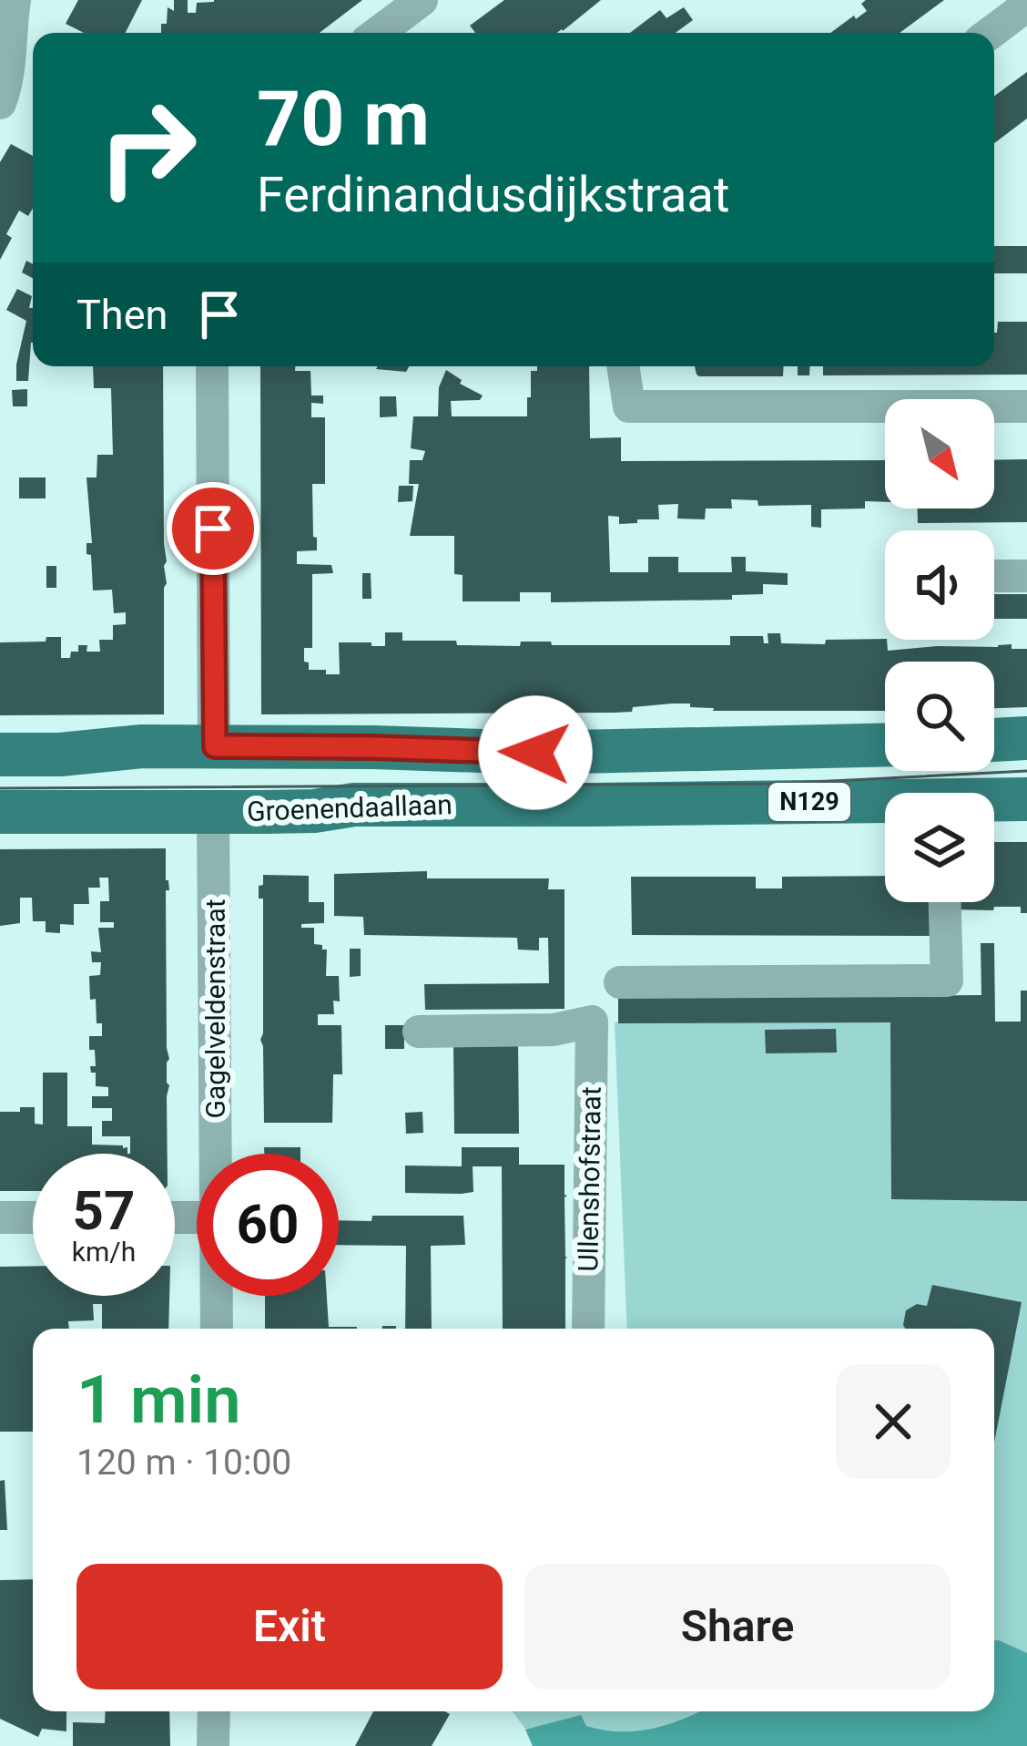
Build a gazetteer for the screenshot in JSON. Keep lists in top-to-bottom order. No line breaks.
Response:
{"streets":{"main road":["N129","Groenendaallaan"],"street":["Gagelveldenstraat","Ullenshofstraat"]},"crossings":[["Groenendaallaan","Gagelveldenstraat"]],"north":"bottom right","page":{"turn":["70 m","Ferdinandusdijkstraat"],"then":"Then","speed":"57 km/h","limit":"60","heading":["1 min","120 m · 10:00"],"buttons":["Exit","Share"]}}
